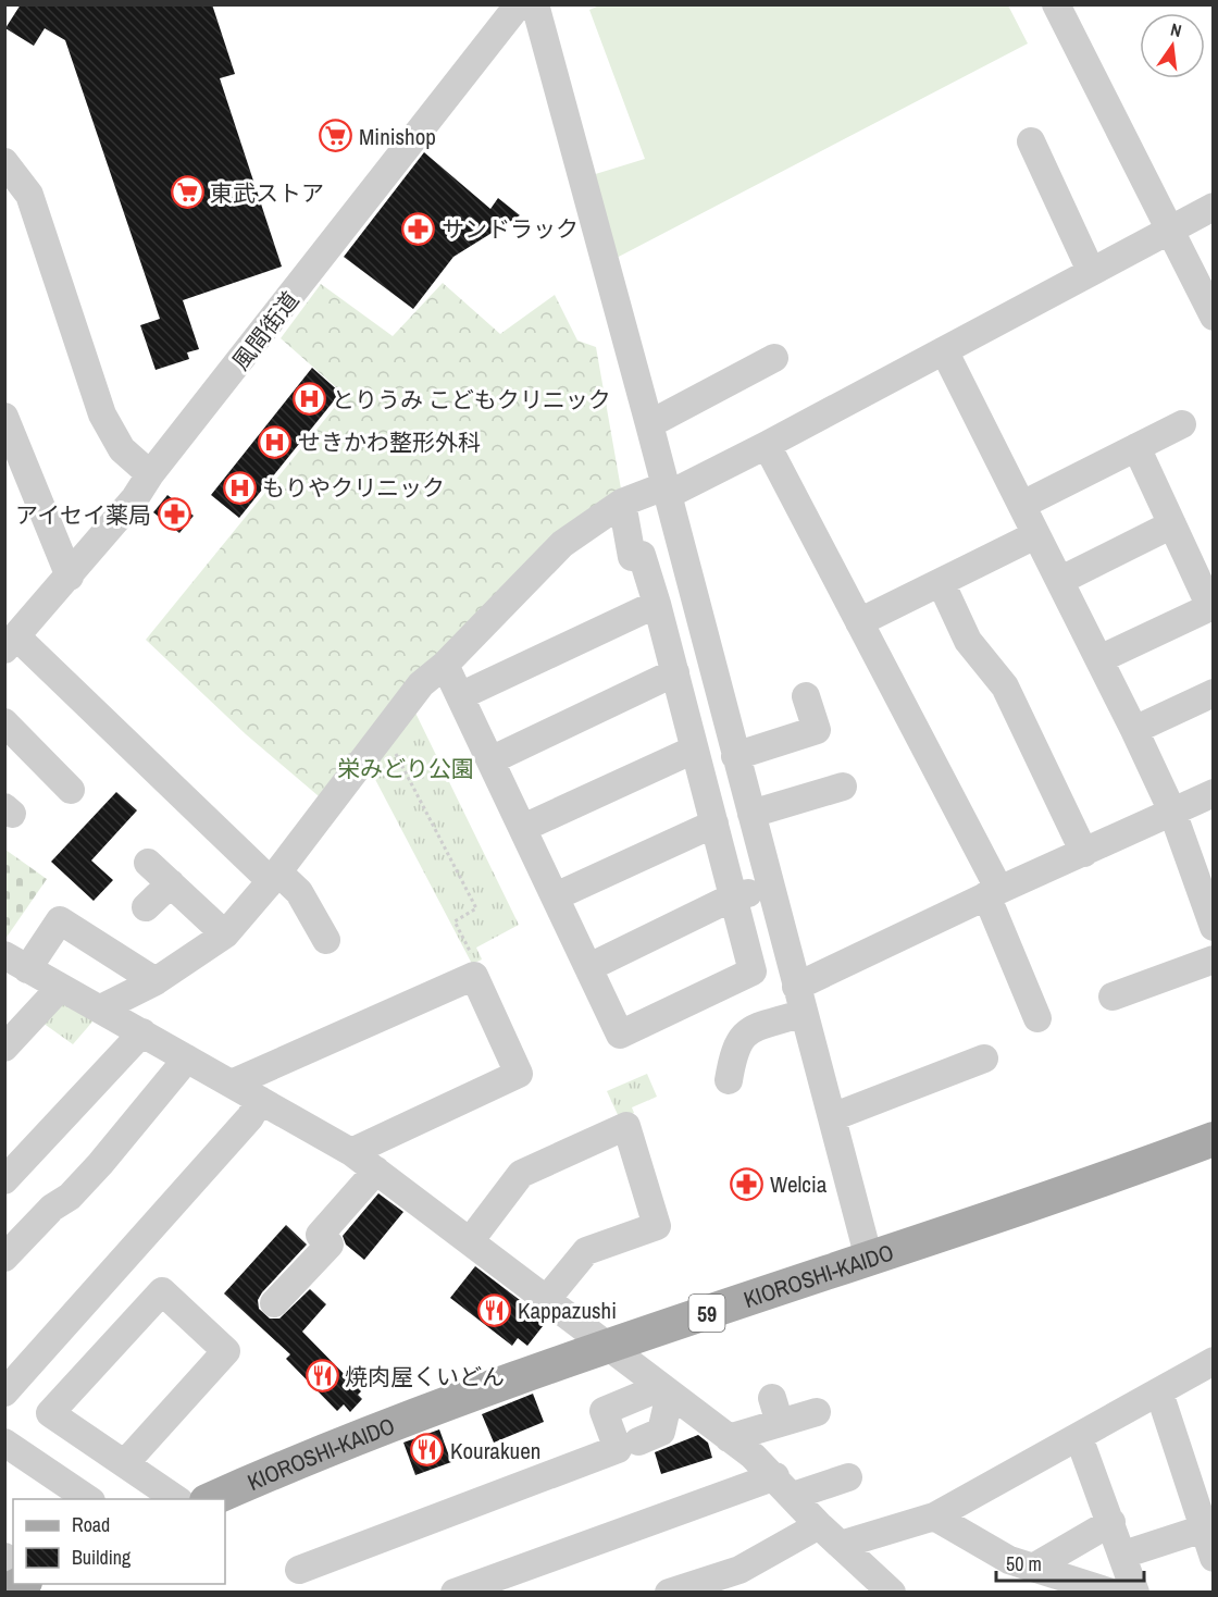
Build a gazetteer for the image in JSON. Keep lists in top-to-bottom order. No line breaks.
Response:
{"streets":{"main road":["KIOROSHI-KAIDO","59"],"street":["風間街道"]},"parks":["栄みどり公園"],"places":{"supermarket":["Minishop","東武ストア"],"pharmacy":["サンドラック","アイセイ薬局","Welcia"],"hospital":["とりうみ こどもクリニック","せきかわ整形外科","もりやクリニック"],"restaurant":["Kappazushi","焼肉屋くいどん","Kourakuen"]},"legend":["Road","Building"],"scale_bar":"50 m","north":"top"}
